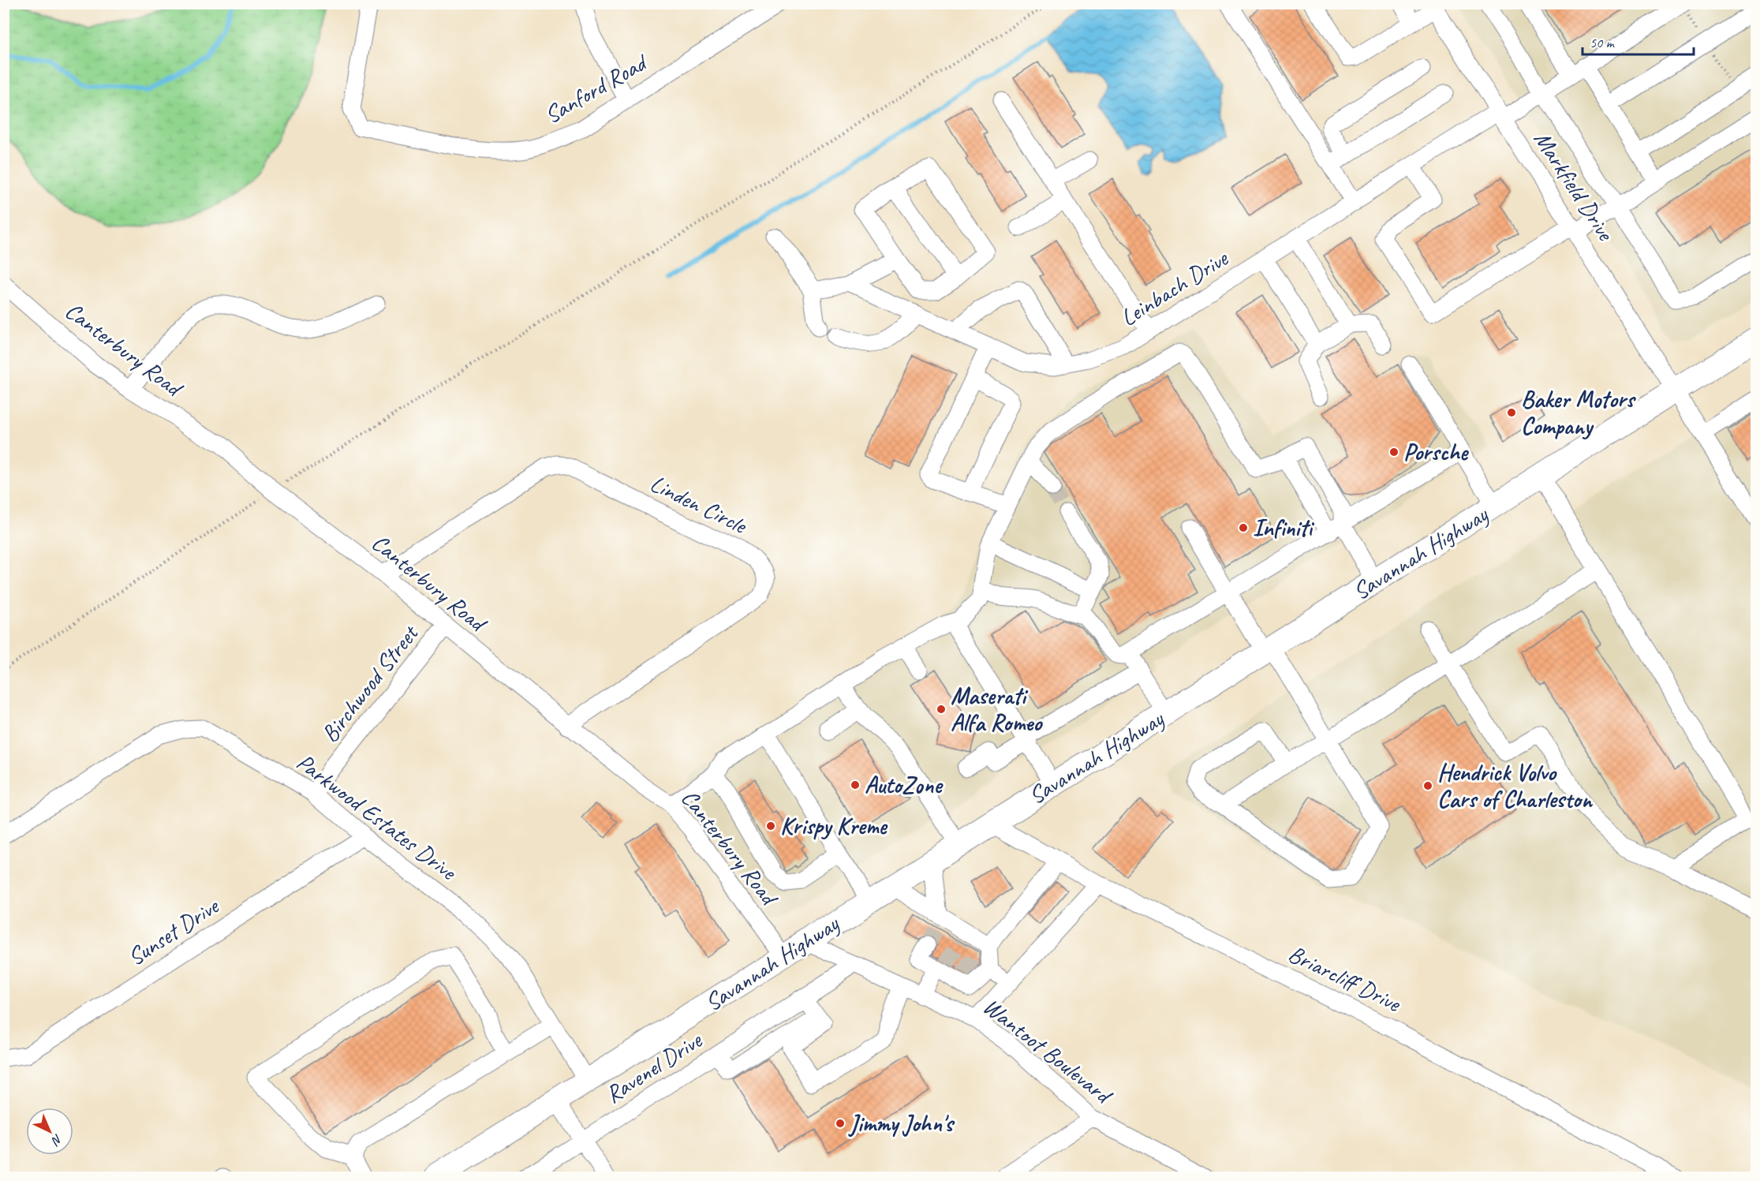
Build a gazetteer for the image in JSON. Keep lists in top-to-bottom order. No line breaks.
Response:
{"streets":{"highway":["Savannah Highway"],"street":["Sanford Road","Markfield Drive","Leinbach Drive","Canterbury Road","Linden Circle","Birchwood Street","Parkwood Estates Drive","Sunset Drive","Briarcliff Drive","Wantoot Boulevard","Ravenel Drive"]},"crossings":[["Markfield Drive","Leinbach Drive"],["Markfield Drive","Savannah Highway"],["Canterbury Road","Linden Circle"],["Canterbury Road","Savannah Highway"],["Canterbury Road","Birchwood Street"],["Savannah Highway","Parkwood Estates Drive"],["Savannah Highway","Briarcliff Drive"],["Savannah Highway","Wantoot Boulevard"],["Birchwood Street","Parkwood Estates Drive"],["Parkwood Estates Drive","Sunset Drive"],["Wantoot Boulevard","Ravenel Drive"]],"places":["Baker Motors Company","Porsche","Infiniti","Maserati Alfa Romeo","AutoZone","Hendrick Volvo Cars of Charleston","Krispy Kreme","Jimmy John's"],"scale_bar":"50 m","north":"bottom right"}
